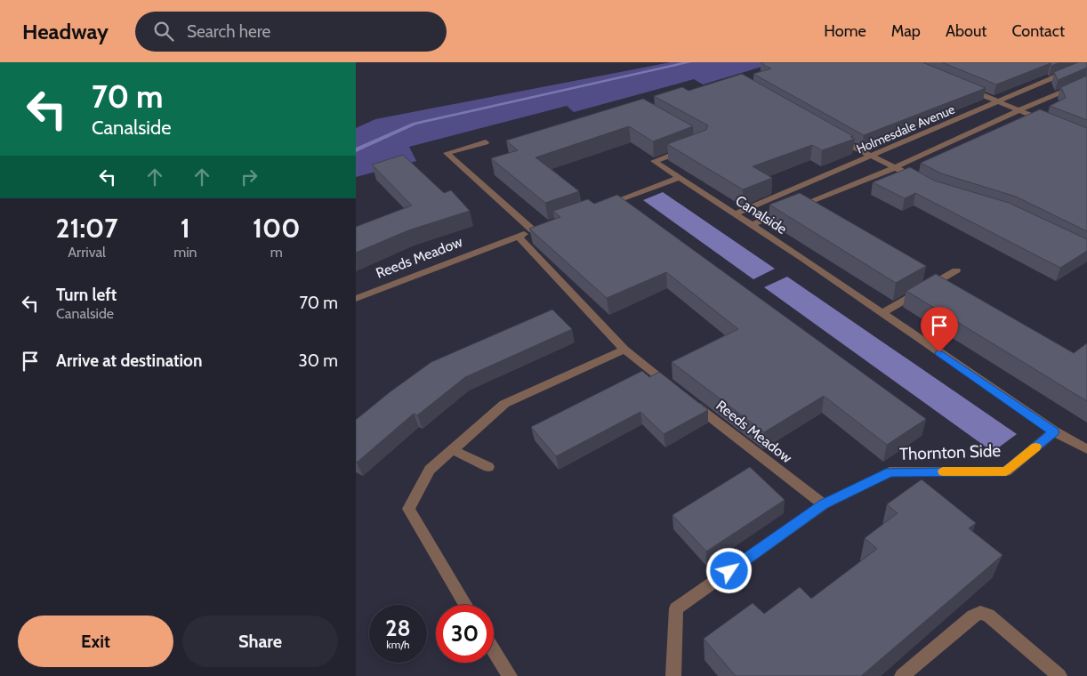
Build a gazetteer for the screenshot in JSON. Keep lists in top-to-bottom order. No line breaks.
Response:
{"streets":{"street":["Holmesdale Avenue","Canalside","Reeds Meadow","Thornton Side"]},"crossings":[["Holmesdale Avenue","Canalside"],["Canalside","Thornton Side"],["Reeds Meadow","Thornton Side"]],"page":{"header":"Headway","search":"Search here","nav":["Home","Map","About","Contact"],"turn":["70 m","Canalside"],"eta":["21:07","Arrival","1","min","100","m"],"list":[{"name":"Turn left","note":"Canalside","value":"70 m"},{"name":"Arrive at destination","value":"30 m"}],"speed":"28 km/h","limit":"30","buttons":["Exit","Share"]}}
